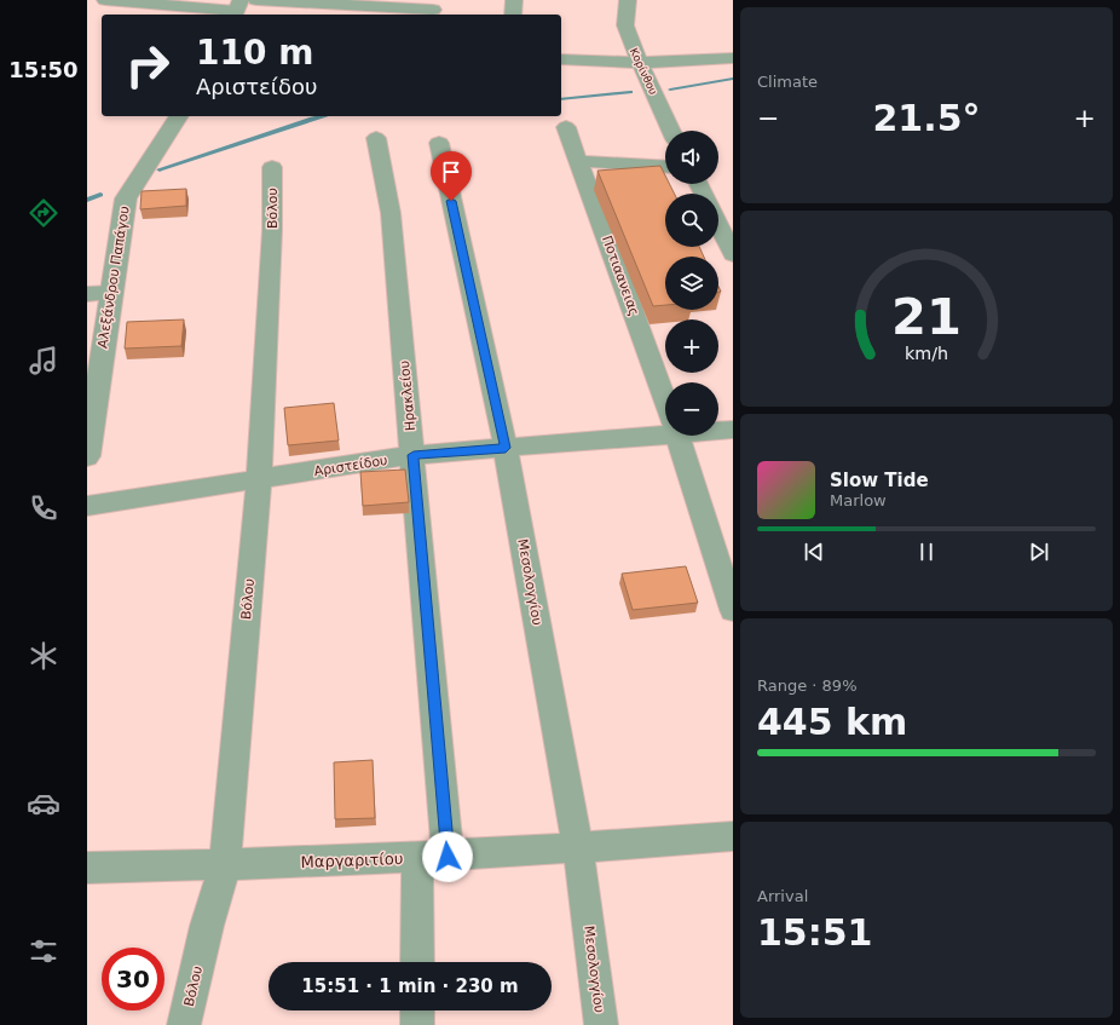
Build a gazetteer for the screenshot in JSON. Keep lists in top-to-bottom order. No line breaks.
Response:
{"streets":{"street":["Κορίνθου","Βόλου","Ποτιαανειας","Αλεξάνδρου Παπάγου","Ηρακλείου","Αριστείδου","Μεσολογγίου","Μαργαριτίου"]},"crossings":[["Βόλου","Αριστείδου"],["Βόλου","Μαργαριτίου"],["Ηρακλείου","Αριστείδου"],["Ηρακλείου","Μαργαριτίου"],["Αριστείδου","Μεσολογγίου"],["Μεσολογγίου","Μαργαριτίου"]],"page":{"tabs":"15:50","tile":["Climate",["Range · 89%","445 km"],["Arrival","15:51"]],"turn":["110 m","Αριστείδου"],"heat":["−","21.5°","+"],"map_buttons":["+","−"],"song":["Slow Tide","Marlow"],"limit":"30","trip":"15:51 · 1 min · 230 m","gauge":["21","km/h"]}}
